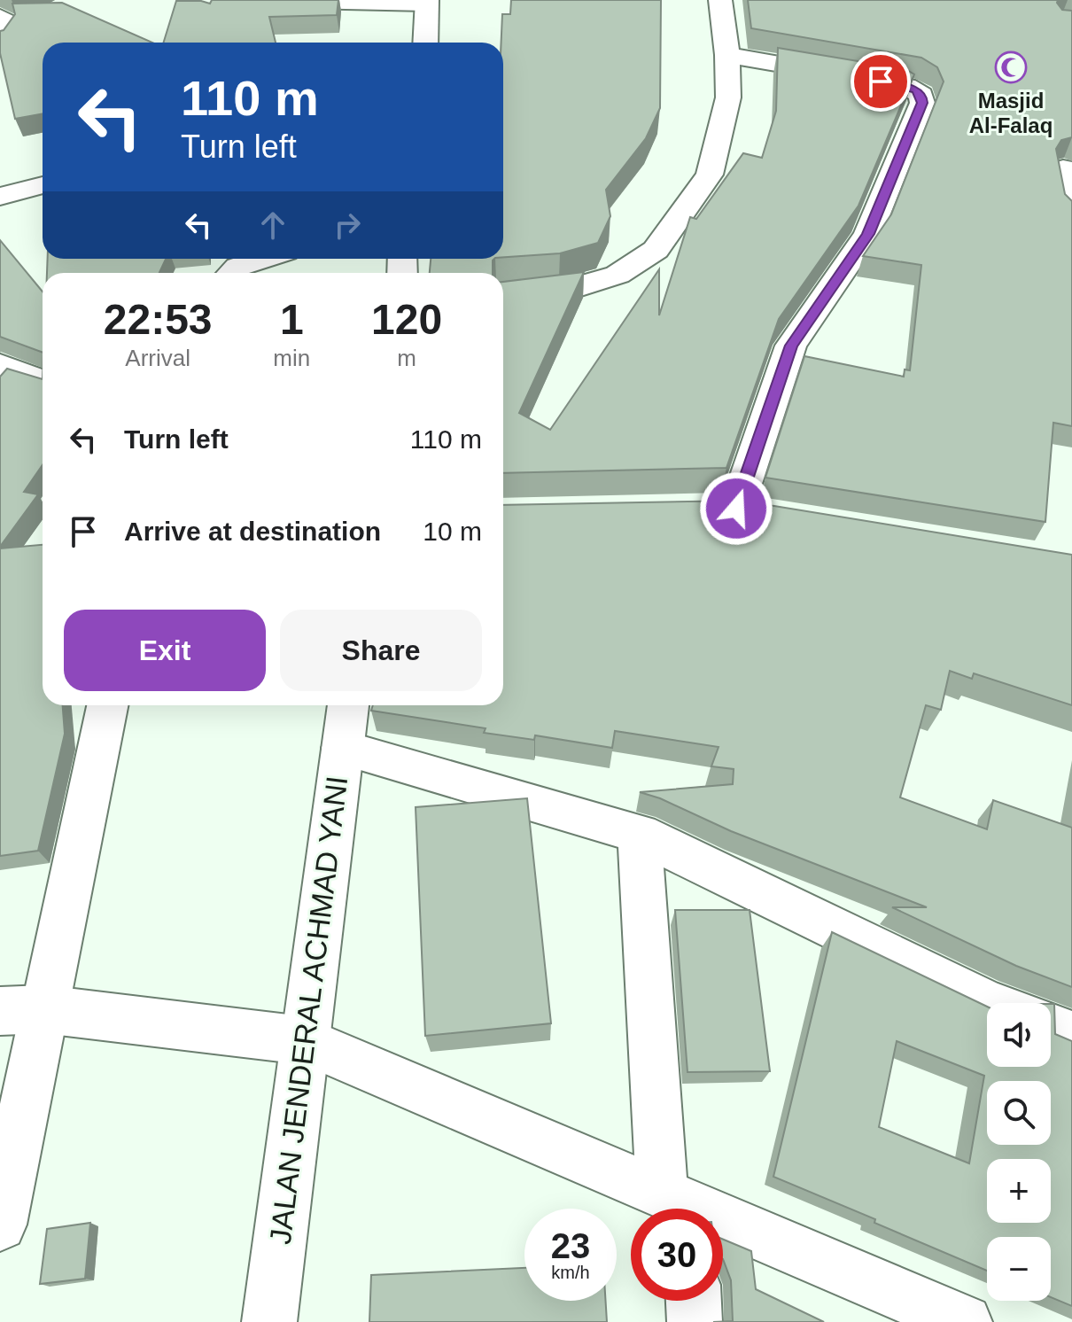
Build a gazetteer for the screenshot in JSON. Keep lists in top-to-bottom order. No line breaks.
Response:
{"streets":{"main road":["JALAN JENDERAL ACHMAD YANI"]},"places":{"mosque":["Masjid Al-Falaq"]},"page":{"turn":["110 m","Turn left"],"eta":["22:53","Arrival","1","min","120","m"],"list":[{"name":"Turn left","value":"110 m"},{"name":"Arrive at destination","value":"10 m"}],"buttons":["Exit","Share"],"map_buttons":["+","−"],"speed":"23 km/h","limit":"30"}}
